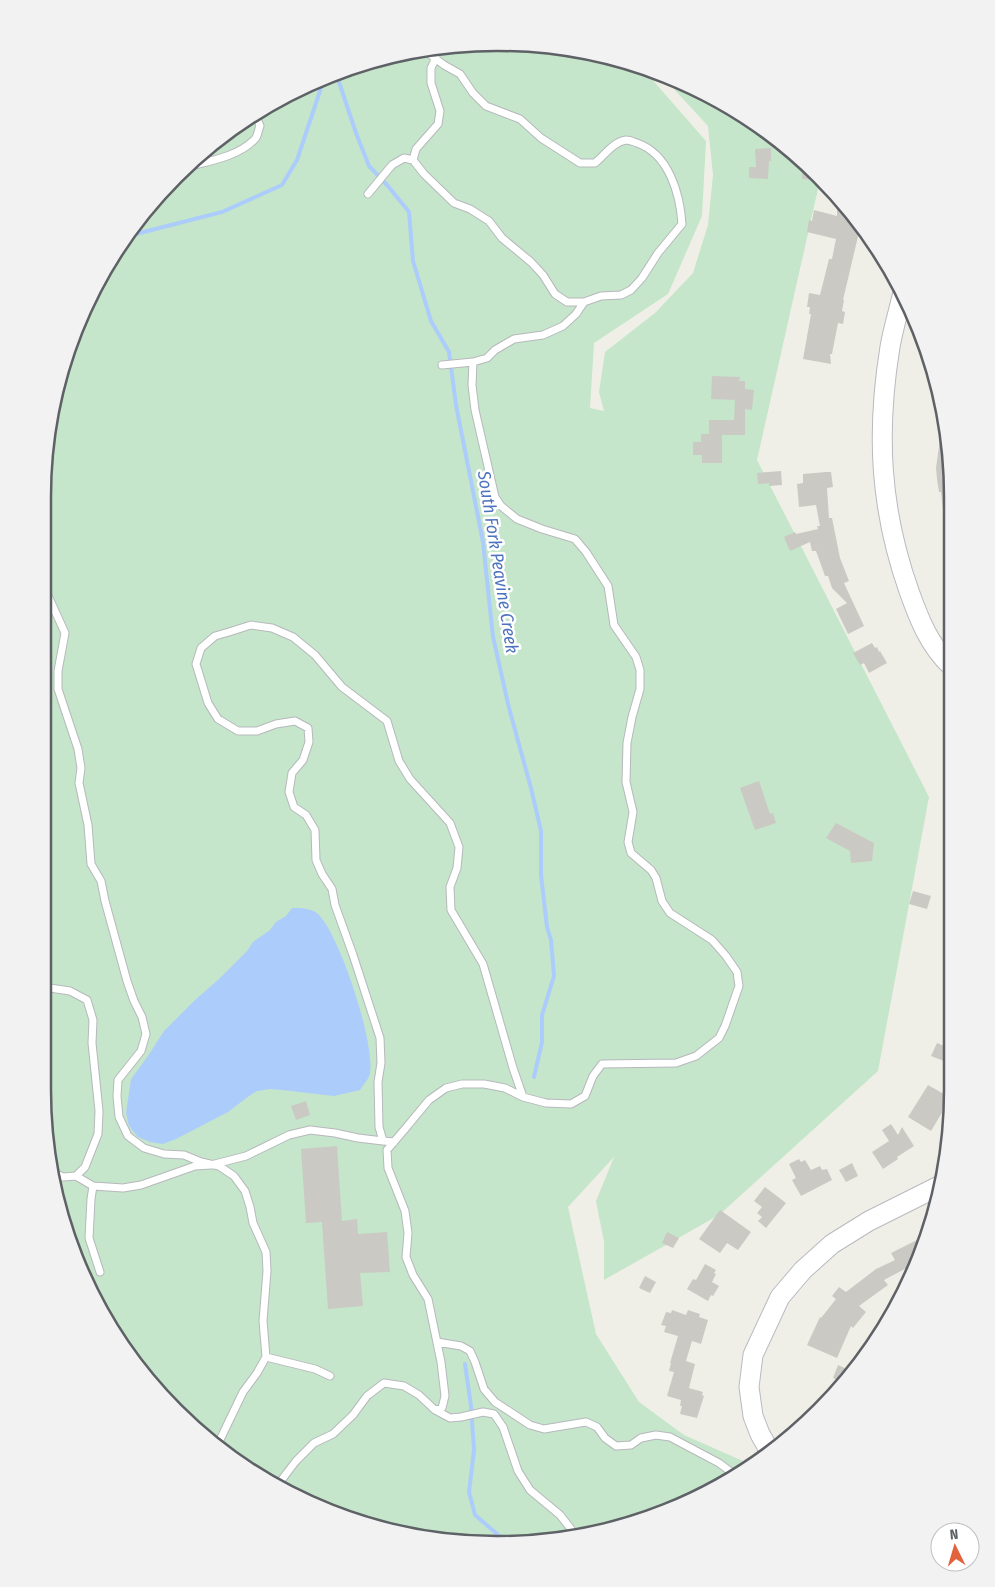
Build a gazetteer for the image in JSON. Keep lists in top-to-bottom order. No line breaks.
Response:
{"water":["South Fork Peavine Creek"],"north":"top"}
